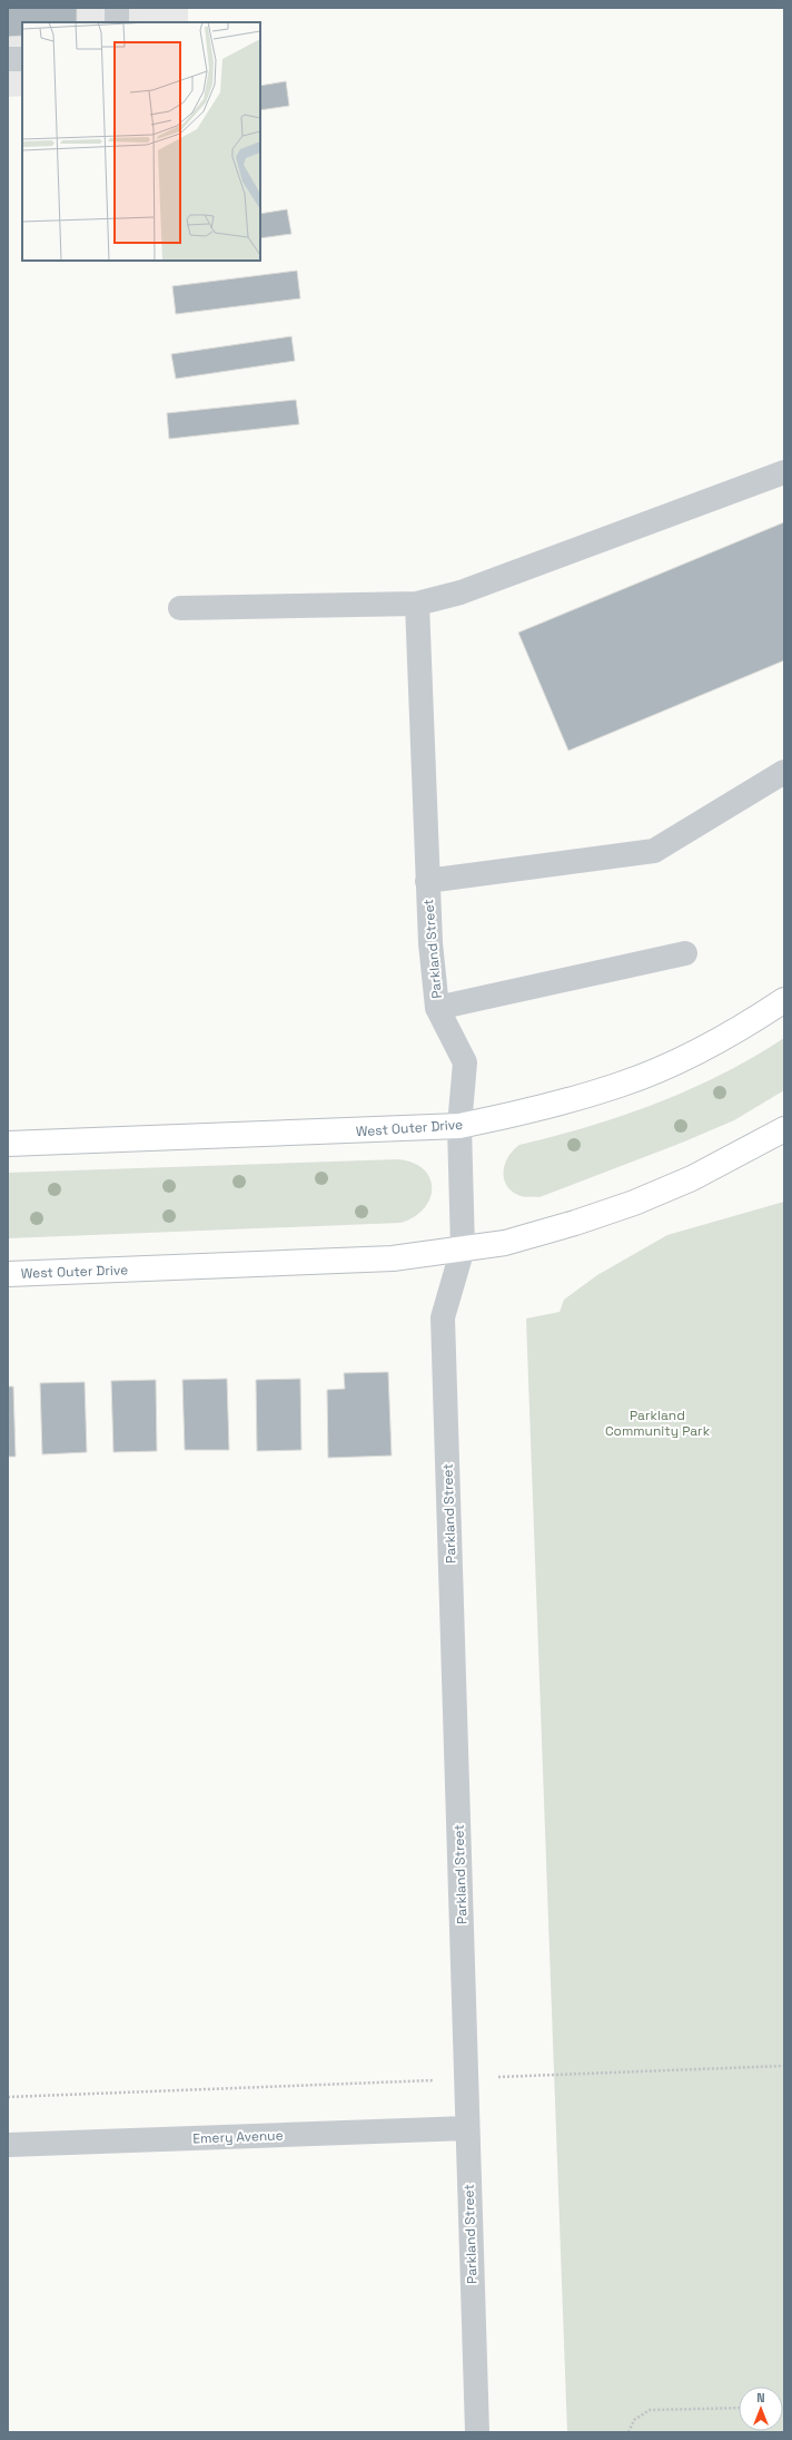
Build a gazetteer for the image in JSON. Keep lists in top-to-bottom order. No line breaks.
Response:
{"streets":{"main road":["West Outer Drive"],"street":["Parkland Street","Emery Avenue"]},"crossings":[["Parkland Street","West Outer Drive"],["Parkland Street","Emery Avenue"]],"parks":["Parkland Community Park"],"north":"top"}
